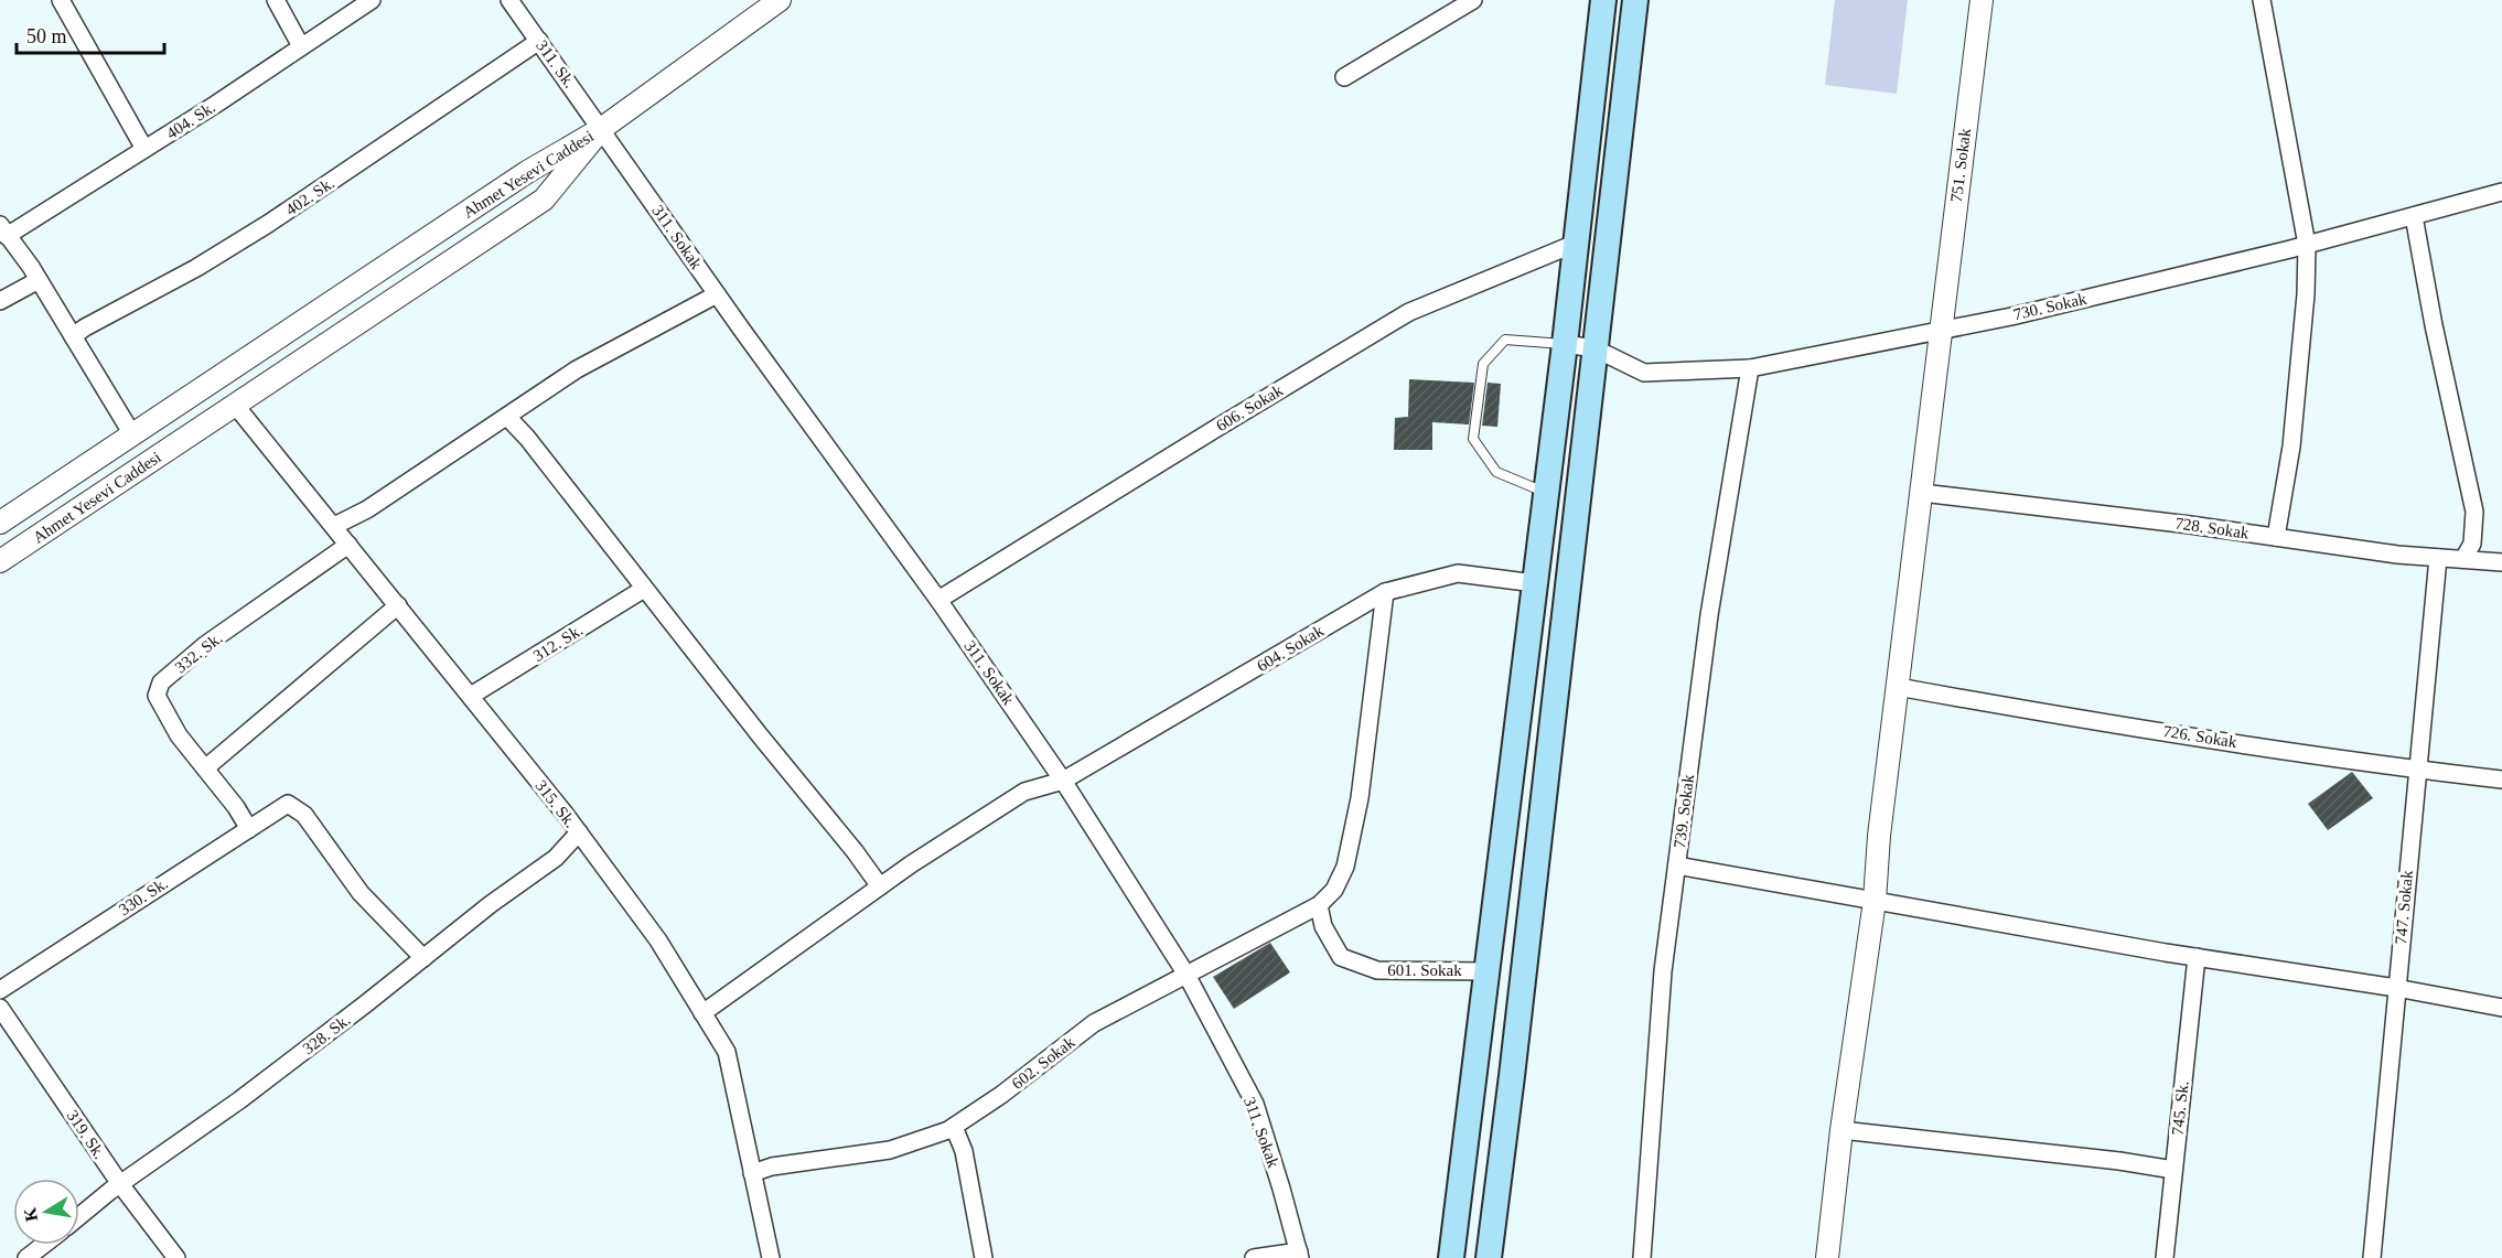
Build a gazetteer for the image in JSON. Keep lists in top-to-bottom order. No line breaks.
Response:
{"streets":{"street":["311. Sk.","404. Sk.","751. Sokak","Ahmet Yesevi Caddesi","402. Sk.","311. Sokak","730. Sokak","606. Sokak","728. Sokak","312. Sk.","604. Sokak","332. Sk.","726. Sokak","315. Sk.","739. Sokak","330. Sk.","747. Sokak","601. Sokak","328. Sk.","602. Sokak","745. Sk.","319. Sk."]},"crossings":[["311. Sk.","Ahmet Yesevi Caddesi"],["311. Sk.","402. Sk."],["311. Sk.","311. Sokak"],["751. Sokak","730. Sokak"],["751. Sokak","728. Sokak"],["751. Sokak","726. Sokak"],["Ahmet Yesevi Caddesi","311. Sokak"],["Ahmet Yesevi Caddesi","315. Sk."],["311. Sokak","606. Sokak"],["311. Sokak","604. Sokak"],["311. Sokak","602. Sokak"],["730. Sokak","739. Sokak"],["728. Sokak","747. Sokak"],["312. Sk.","315. Sk."],["604. Sokak","315. Sk."],["332. Sk.","315. Sk."],["332. Sk.","330. Sk."],["726. Sokak","747. Sokak"],["315. Sk.","328. Sk."],["315. Sk.","602. Sokak"],["330. Sk.","328. Sk."],["601. Sokak","602. Sokak"],["328. Sk.","319. Sk."]],"scale_bar":"50 m","north":"left"}
